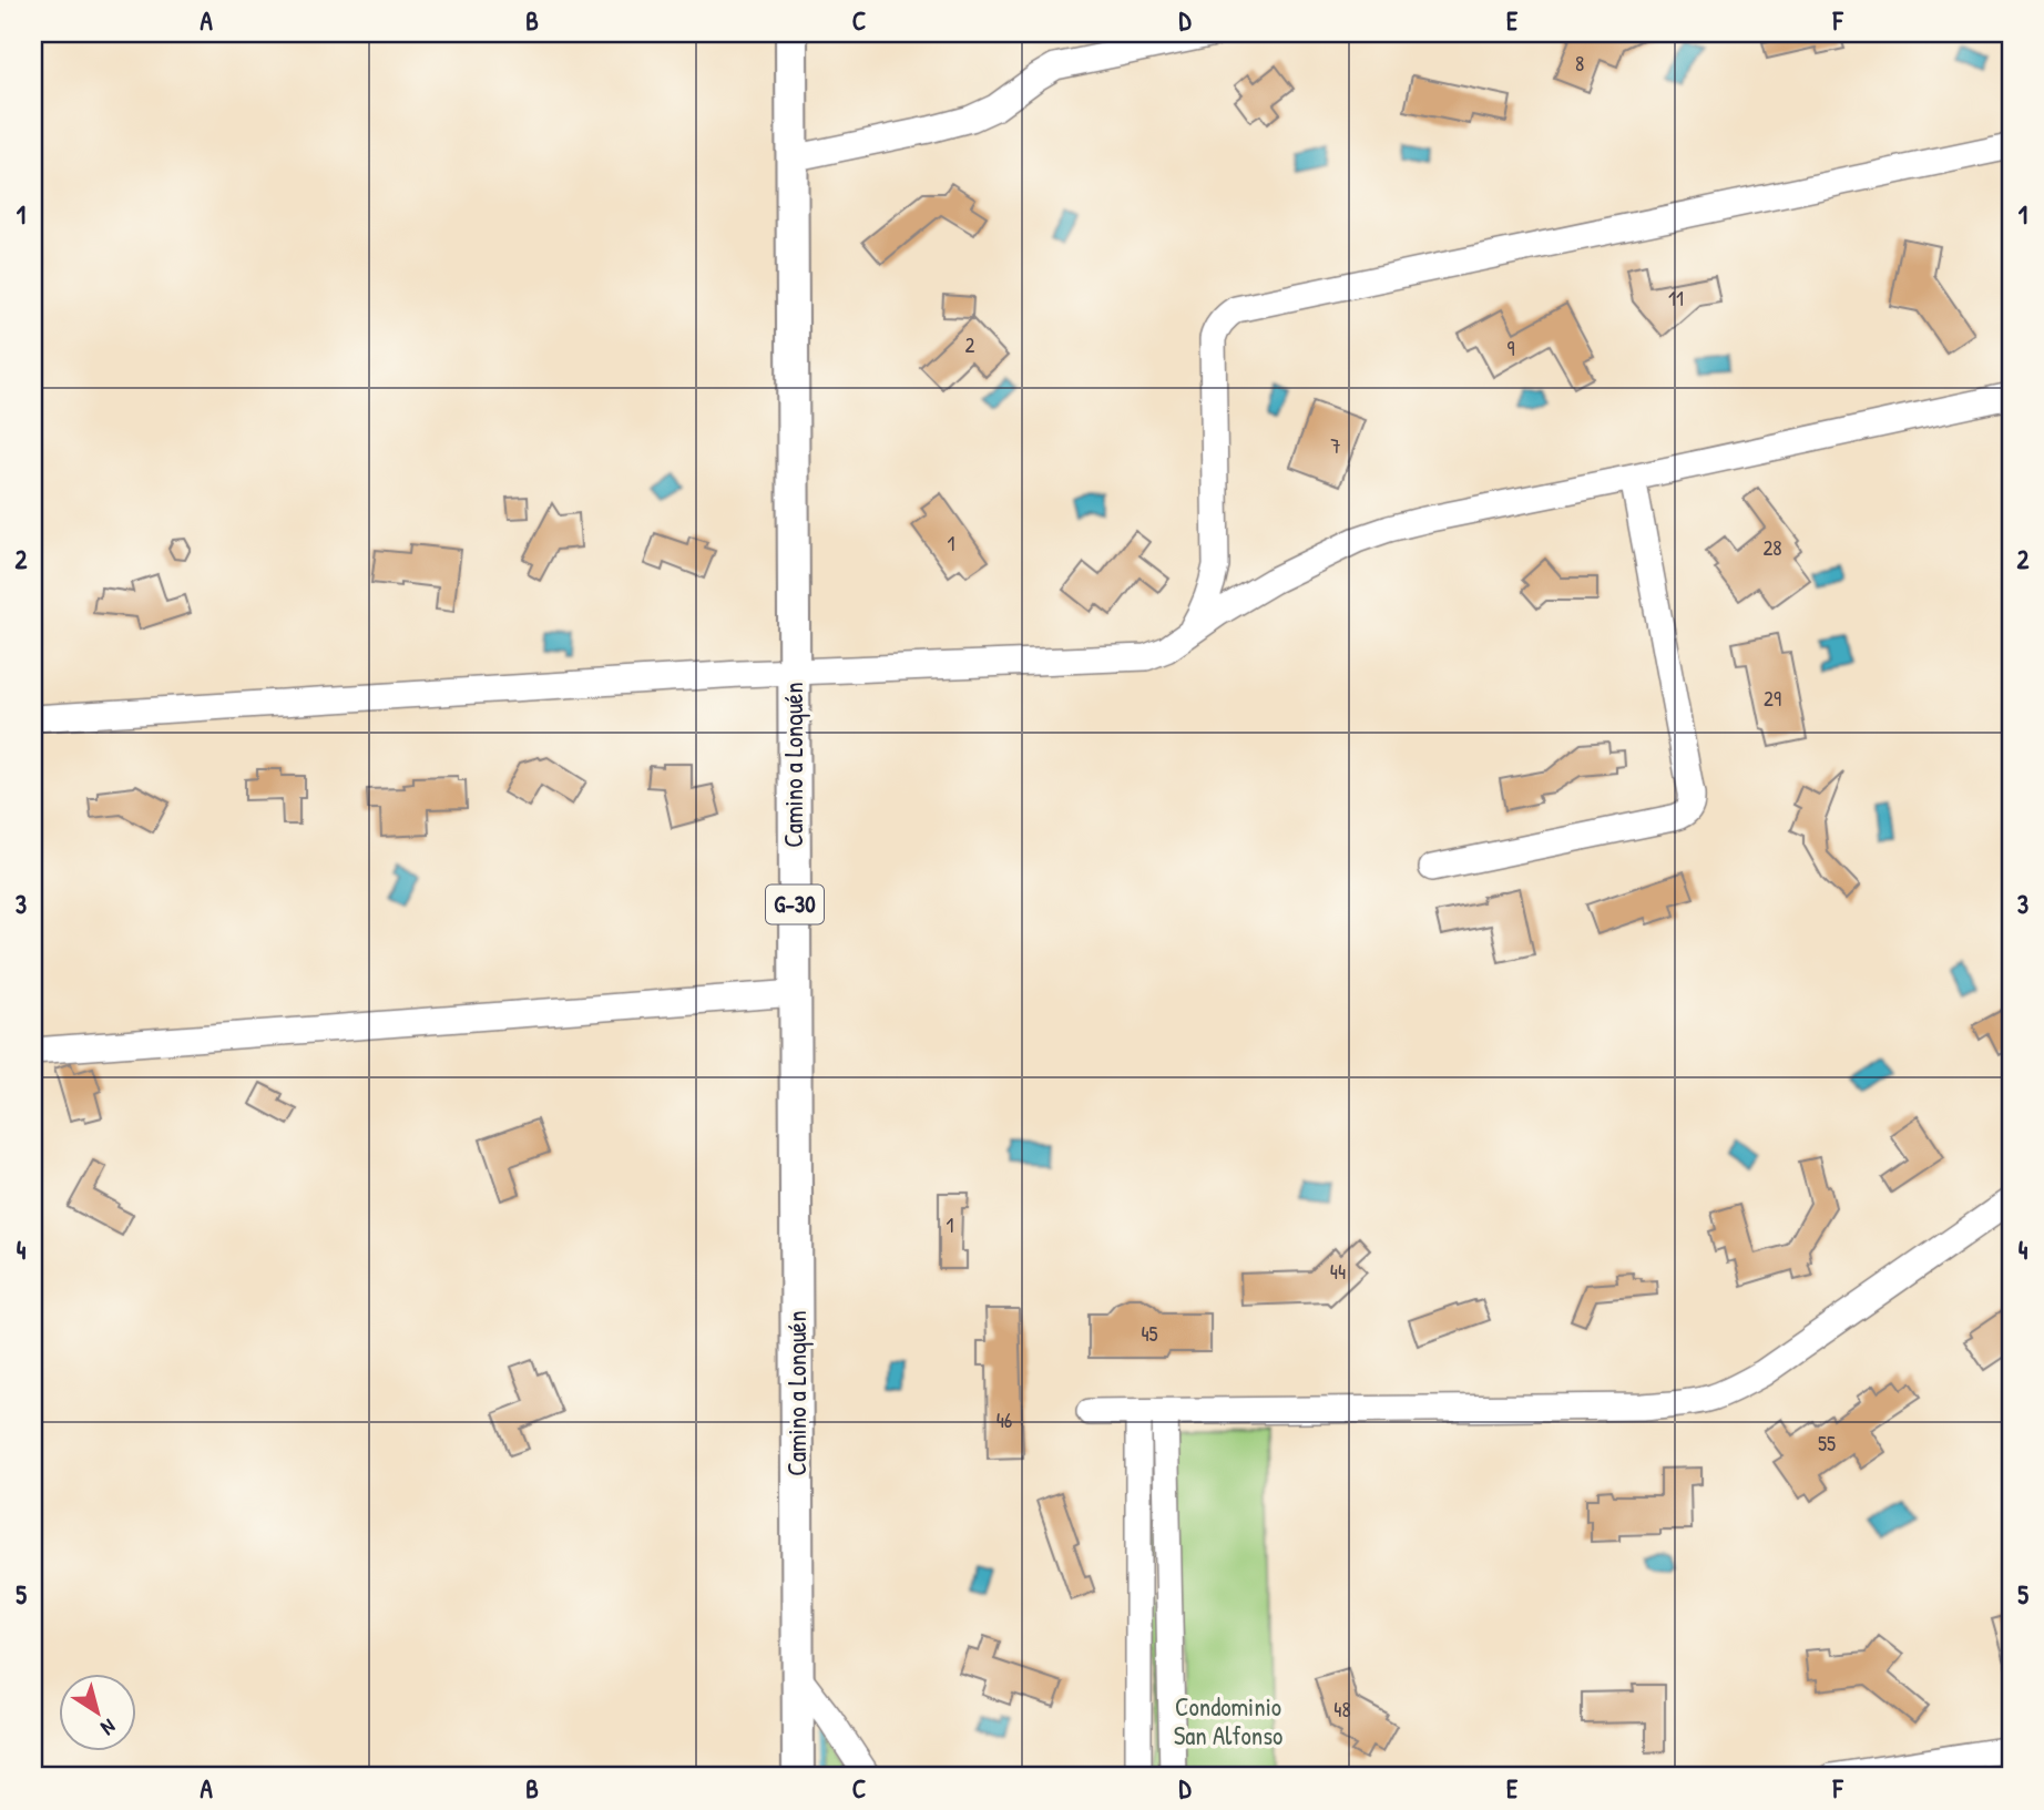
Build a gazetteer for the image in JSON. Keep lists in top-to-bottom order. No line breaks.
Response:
{"streets":{"main road":["Camino a Lonquén","G-30"]},"parks":["Condominio San Alfonso"],"house_numbers":["8","11","2","9","7","1","28","29","1","44","45","46","55","48"],"north":"bottom right","grid":{"columns":["A","B","C","D","E","F"],"rows":["1","2","3","4","5"]}}
